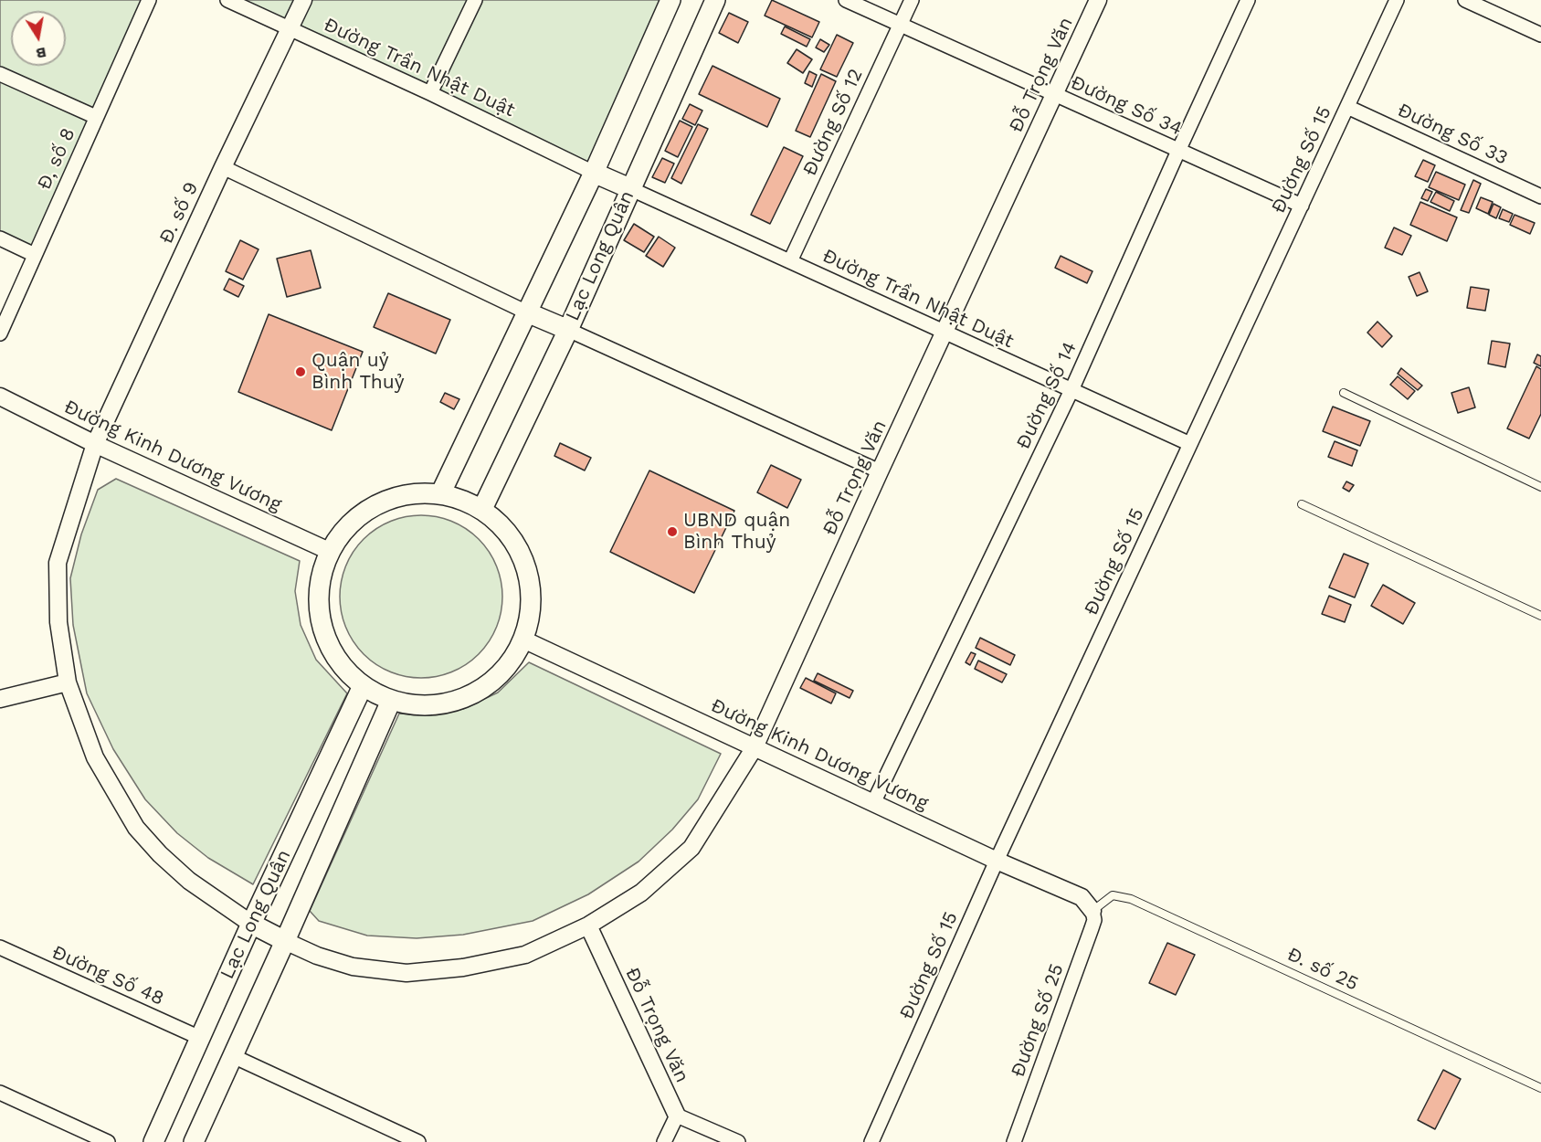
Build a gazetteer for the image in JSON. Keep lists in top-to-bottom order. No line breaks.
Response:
{"streets":{"main road":["Lạc Long Quân"],"street":["Đường Trần Nhật Duật","Đỗ Trọng Văn","Đường Số 34","Đường Số 12","Đường Số 33","Đ, số 8","Đường Số 15","Đ. số 9","Đường Số 14","Đường Kinh Dương Vương","Đường Số 48","Đường Số 25"],"lane":["Đ. số 25"]},"crossings":[["Đường Trần Nhật Duật","Đỗ Trọng Văn"],["Đường Trần Nhật Duật","Đường Số 12"],["Đường Trần Nhật Duật","Đường Số 15"],["Đường Trần Nhật Duật","Đ. số 9"],["Đường Trần Nhật Duật","Lạc Long Quân"],["Đường Trần Nhật Duật","Đường Số 14"],["Đỗ Trọng Văn","Đường Số 34"],["Đỗ Trọng Văn","Lạc Long Quân"],["Đỗ Trọng Văn","Đường Kinh Dương Vương"],["Đường Số 34","Đường Số 12"],["Đường Số 34","Đường Số 15"],["Đường Số 34","Đường Số 14"],["Đường Số 33","Đường Số 15"],["Đường Số 15","Đường Kinh Dương Vương"],["Đ. số 9","Lạc Long Quân"],["Đ. số 9","Đường Kinh Dương Vương"],["Lạc Long Quân","Đường Số 48"],["Đường Số 14","Đường Kinh Dương Vương"],["Đường Kinh Dương Vương","Đ. số 25"],["Đường Kinh Dương Vương","Đường Số 25"],["Đ. số 25","Đường Số 25"]],"places":["Quận uỷ Bình Thuỷ","UBND quận Bình Thuỷ"],"north":"bottom"}
